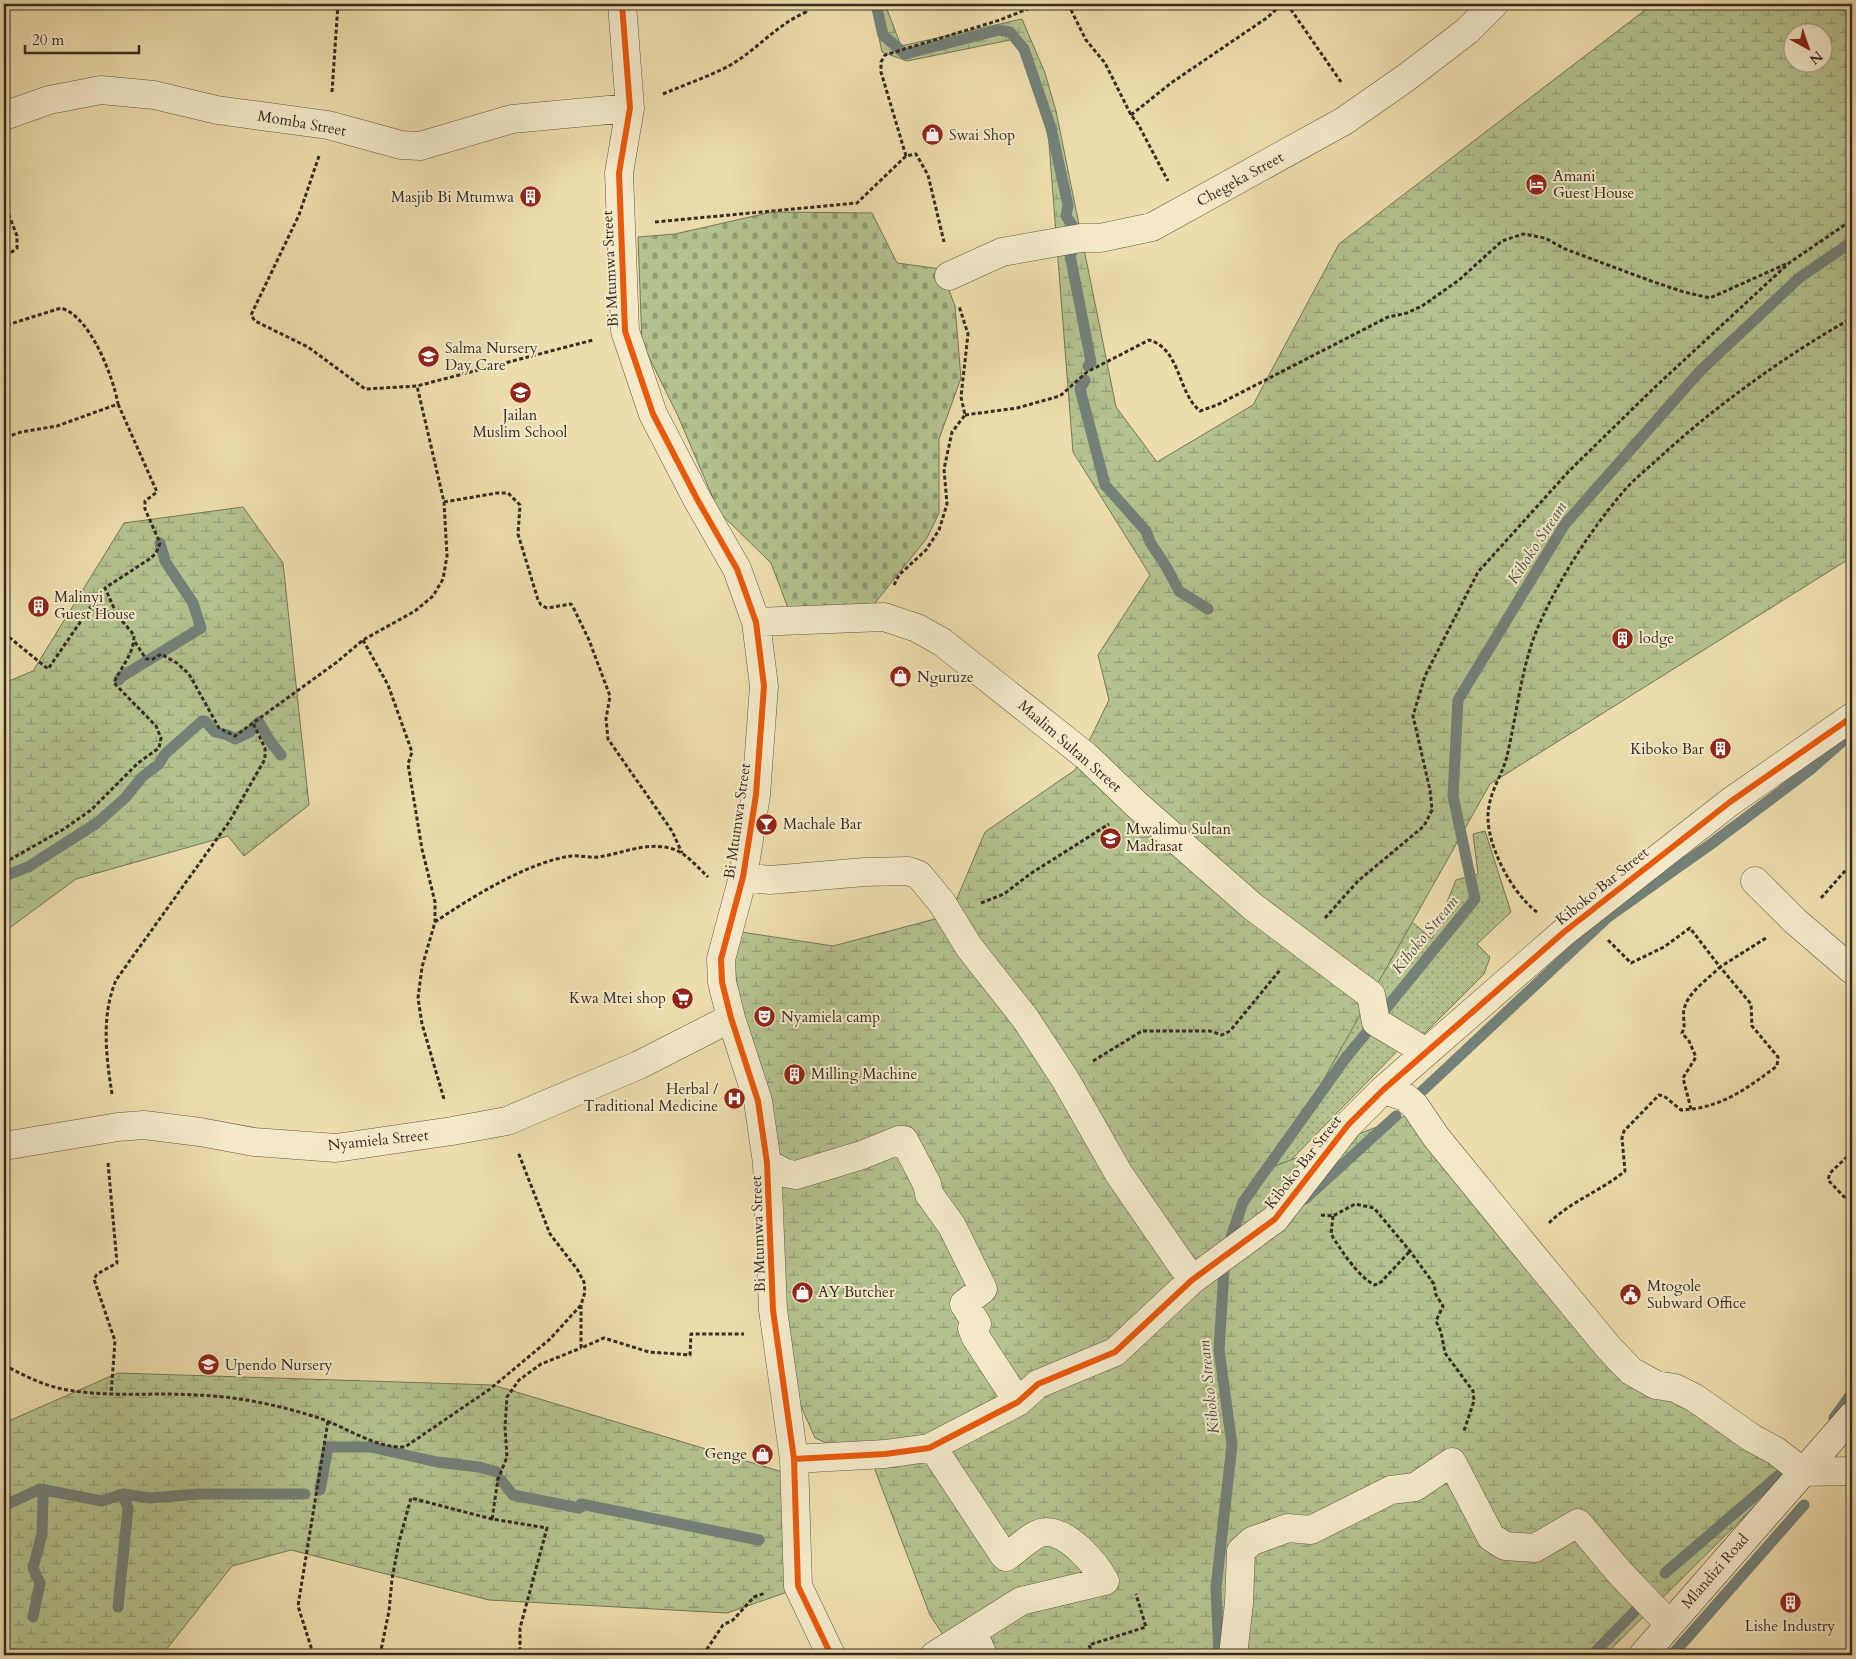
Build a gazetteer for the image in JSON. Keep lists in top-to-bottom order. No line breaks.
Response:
{"streets":{"street":["Momba Street","Chegeka Street","Bi Mtumwa Street","Maalim Sultan Street","Kiboko Bar Street","Nyamiela Street","Mlandizi Road"]},"crossings":[["Momba Street","Bi Mtumwa Street"],["Bi Mtumwa Street","Maalim Sultan Street"],["Bi Mtumwa Street","Kiboko Bar Street"],["Bi Mtumwa Street","Nyamiela Street"],["Maalim Sultan Street","Kiboko Bar Street"]],"water":["Kiboko Stream"],"places":{"shop":["Swai Shop","Nguruze","AY Butcher","Genge"],"hotel":["Amani Guest House"],"building":["Masjib Bi Mtumwa","Malinyi Guest House","lodge","Kiboko Bar","Milling Machine","Lishe Industry"],"school or university":["Salma Nursery Day Care","Jailan Muslim School","Mwalimu Sultan Madrasat","Upendo Nursery"],"bar":["Machale Bar"],"supermarket":["Kwa Mtei shop"],"theatre":["Nyamiela camp"],"hospital":["Herbal / Traditional Medicine"],"public building":["Mtogole Subward Office"]},"scale_bar":"20 m","north":"bottom right"}
